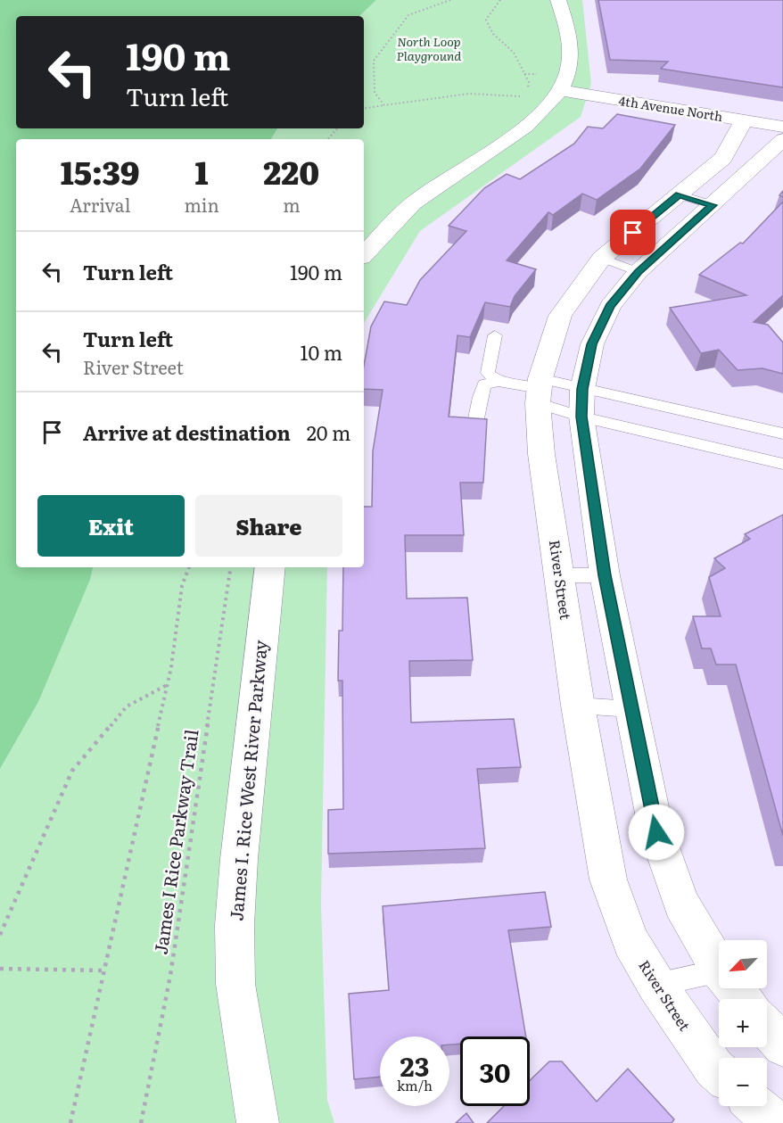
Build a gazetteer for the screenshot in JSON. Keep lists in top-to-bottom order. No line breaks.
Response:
{"streets":{"street":["4th Avenue North","River Street","James I. Rice West River Parkway"],"path":["James I Rice Parkway Trail"]},"crossings":[["4th Avenue North","River Street"]],"parks":["North Loop Playground"],"north":"bottom left","page":{"turn":["190 m","Turn left"],"eta":["15:39","Arrival","1","min","220","m"],"list":[{"name":"Turn left","value":"190 m"},{"name":"Turn left","note":"River Street","value":"10 m"},{"name":"Arrive at destination","value":"20 m"}],"buttons":["Exit","Share"],"map_buttons":["+","−"],"speed":"23 km/h","limit":"30"}}
